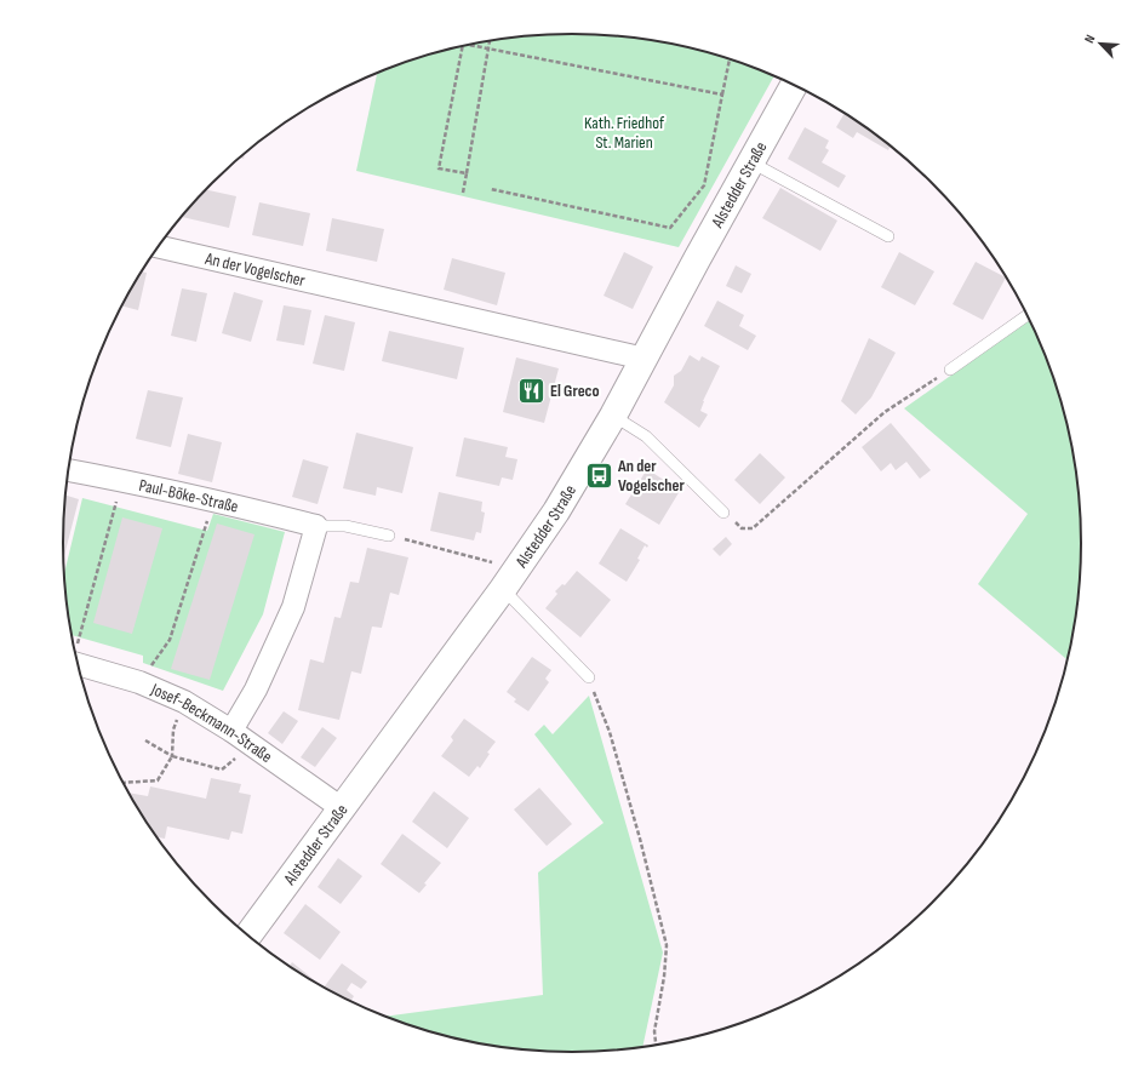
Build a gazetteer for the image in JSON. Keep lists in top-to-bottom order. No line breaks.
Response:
{"streets":{"street":["Alstedder Straße","An der Vogelscher","Paul-Böke-Straße","Josef-Beckmann-Straße"]},"crossings":[["Alstedder Straße","An der Vogelscher"],["Alstedder Straße","Josef-Beckmann-Straße"]],"parks":["Kath. Friedhof St. Marien"],"places":{"restaurant":["El Greco"],"bus stop":["An der Vogelscher"]},"north":"top left"}
